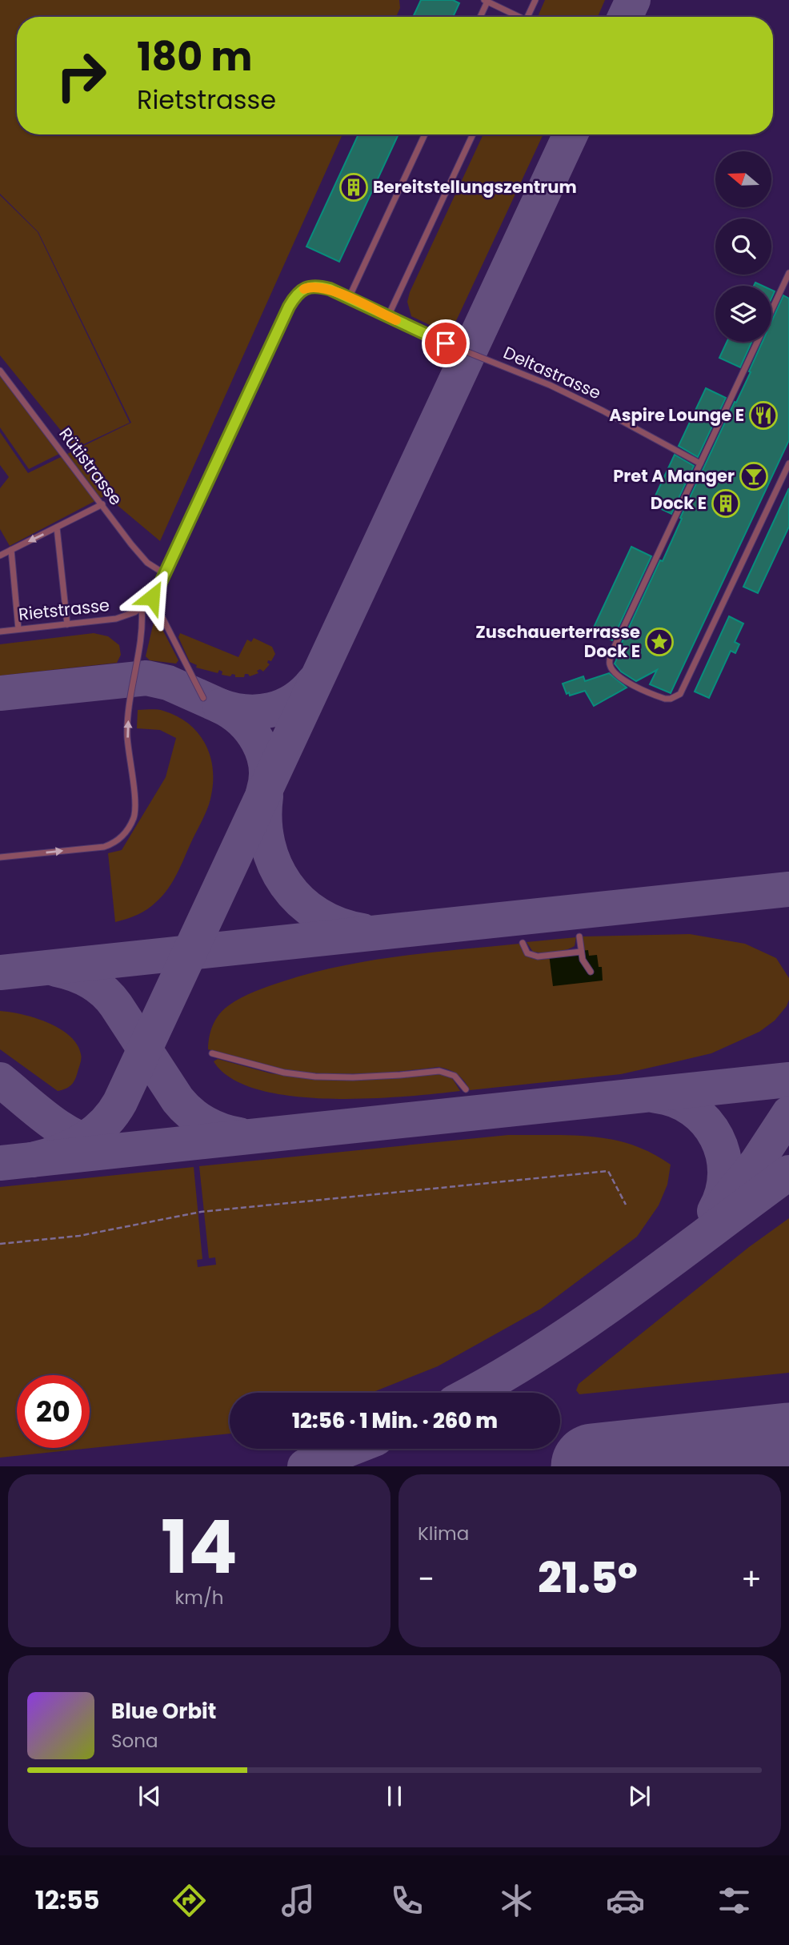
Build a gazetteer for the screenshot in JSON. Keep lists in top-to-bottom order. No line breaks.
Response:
{"streets":{"lane":["Deltastrasse","Rütistrasse","Rietstrasse"]},"crossings":[["Deltastrasse","Rietstrasse"],["Rütistrasse","Rietstrasse"]],"places":{"building":["Bereitstellungszentrum","Dock E"],"restaurant":["Aspire Lounge E"],"bar":["Pret A Manger"],"place":["Zuschauerterrasse Dock E"]},"north":"left","page":{"turn":["180 m","Rietstrasse"],"limit":"20","trip":"12:56 · 1 Min. · 260 m","tile":[["14","km/h"],"Klima"],"heat":["−","21.5°","+"],"song":["Blue Orbit","Sona"],"tabs":"12:55"}}
